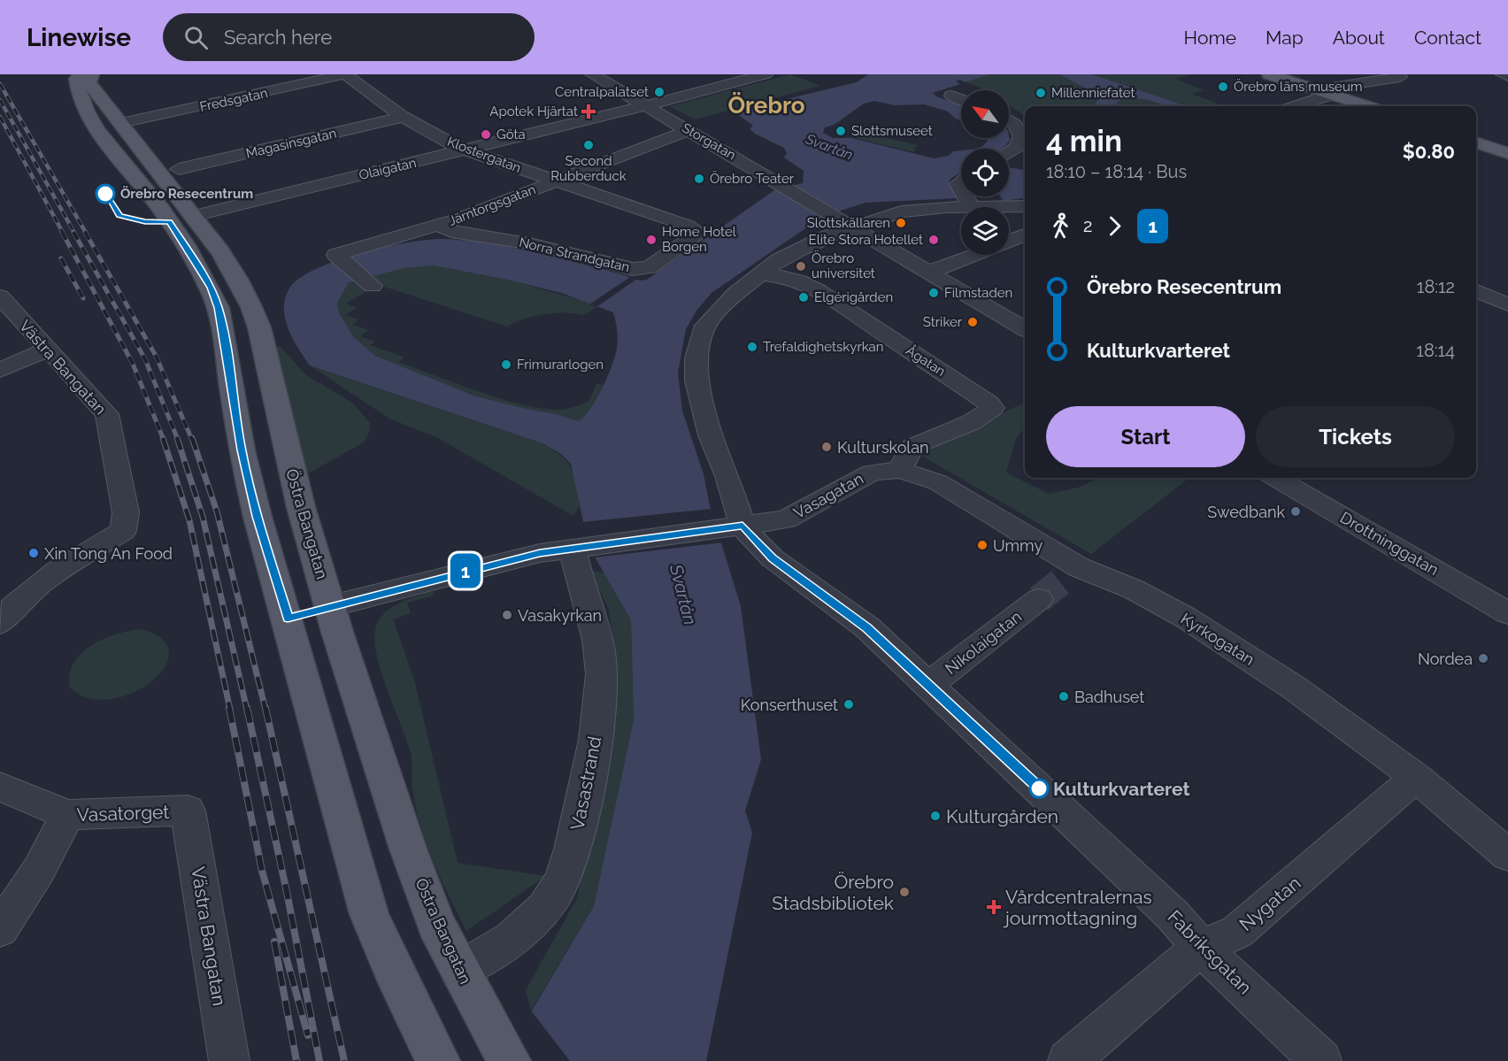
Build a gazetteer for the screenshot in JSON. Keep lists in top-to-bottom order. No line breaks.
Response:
{"streets":{"main road":["Östra Bangatan"],"street":["Fredsgatan","Storgatan","Magasinsgatan","Klostergatan","Olaigatan","Järntorgsgatan","Norra Strandgatan","Ågatan","Västra Bangatan","Vasagatan","Drottninggatan","Kyrkogatan","Nikolaigatan","Vasastrand","Vasatorget","Nygatan","Fabriksgatan"]},"crossings":[["Fredsgatan","Klostergatan"],["Fredsgatan","Östra Bangatan"],["Storgatan","Olaigatan"],["Storgatan","Järntorgsgatan"],["Magasinsgatan","Klostergatan"],["Klostergatan","Olaigatan"],["Klostergatan","Järntorgsgatan"],["Klostergatan","Norra Strandgatan"],["Olaigatan","Östra Bangatan"],["Järntorgsgatan","Norra Strandgatan"],["Ågatan","Vasagatan"],["Ågatan","Kyrkogatan"],["Västra Bangatan","Vasatorget"],["Vasagatan","Östra Bangatan"],["Vasagatan","Kyrkogatan"],["Vasagatan","Vasastrand"],["Vasagatan","Fabriksgatan"],["Östra Bangatan","Vasastrand"],["Kyrkogatan","Nikolaigatan"],["Kyrkogatan","Nygatan"],["Nikolaigatan","Fabriksgatan"],["Nygatan","Fabriksgatan"]],"districts":["Örebro"],"water":["Svartån"],"places":{"other":["Örebro läns museum","Centralpalatset","Millenniefatet","Slottsmuseet","Göta","Second Rubberduck","Örebro Teater","Örebro Resecentrum","Slottskällaren","Home Hotel Borgen","Elite Stora Hotellet","Örebro universitet","Filmstaden","Elgérigården","Striker","Trefaldighetskyrkan","Frimurarlogen","Kulturskolan","Swedbank","Ummy","Xin Tong An Food","Vasakyrkan","Nordea","Badhuset","Konserthuset","Kulturkvarteret","Kulturgården","Örebro Stadsbibliotek"],"health":["Apotek Hjärtat","Vårdcentralernas jourmottagning"]},"lines":["bus line 1"],"north":"top left","page":{"header":"Linewise","search":"Search here","nav":["Home","Map","About","Contact"],"on_map":"1","heading":["4 min","18:10 – 18:14 · Bus","$0.80"],"legs":["2","1"],"list":[{"name":"Örebro Resecentrum","value":"18:12"},{"name":"Kulturkvarteret","value":"18:14"}],"buttons":["Start","Tickets"]}}
